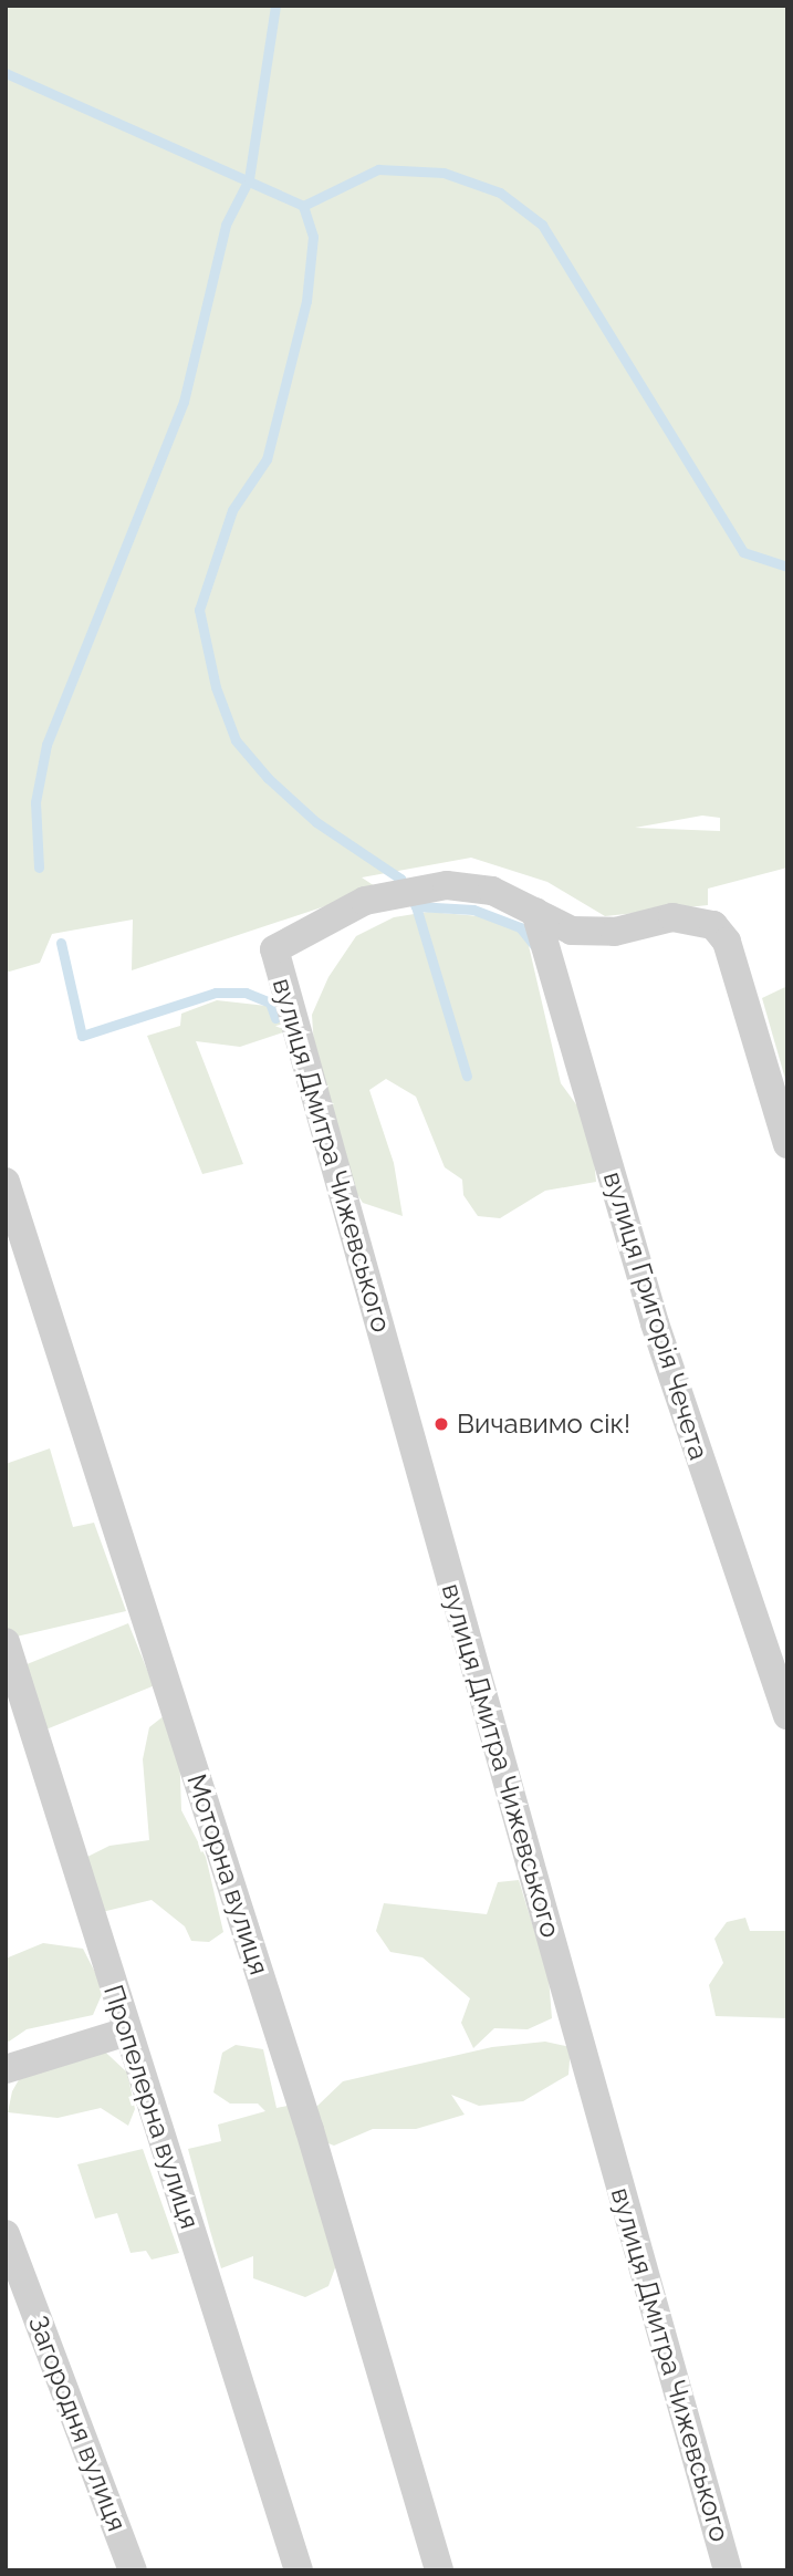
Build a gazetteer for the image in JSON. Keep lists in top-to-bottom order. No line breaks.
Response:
{"streets":{"street":["вулиця Дмитра Чижевського","вулиця Григорія Чечета","Моторна вулиця","Пропелерна вулиця","Загородня вулиця"]},"crossings":[["вулиця Дмитра Чижевського","вулиця Григорія Чечета"]],"places":["Вичавимо сік!"]}
